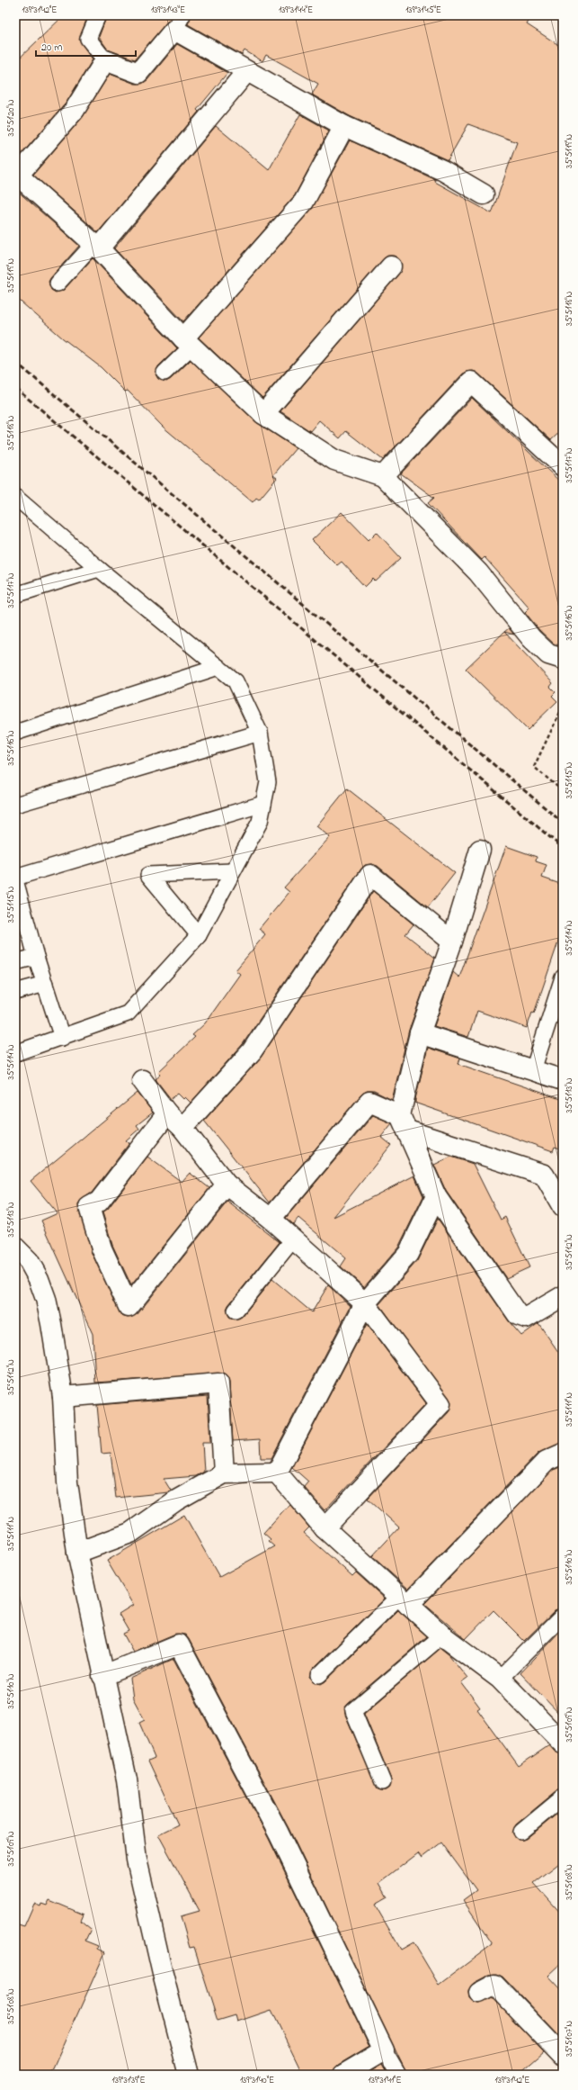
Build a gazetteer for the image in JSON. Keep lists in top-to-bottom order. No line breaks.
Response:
{"scale_bar":"20 m","coordinates":["139°31'42\"E","139°31'43\"E","139°31'44\"E","139°31'45\"E","35°51'20\"N","35°51'19\"N","35°51'18\"N","35°51'17\"N","35°51'16\"N","35°51'15\"N","35°51'14\"N","35°51'13\"N","35°51'12\"N","35°51'11\"N","35°51'10\"N","35°51'09\"N","35°51'08\"N","35°51'07\"N","139°31'39\"E","139°31'40\"E","139°31'41\"E"]}
